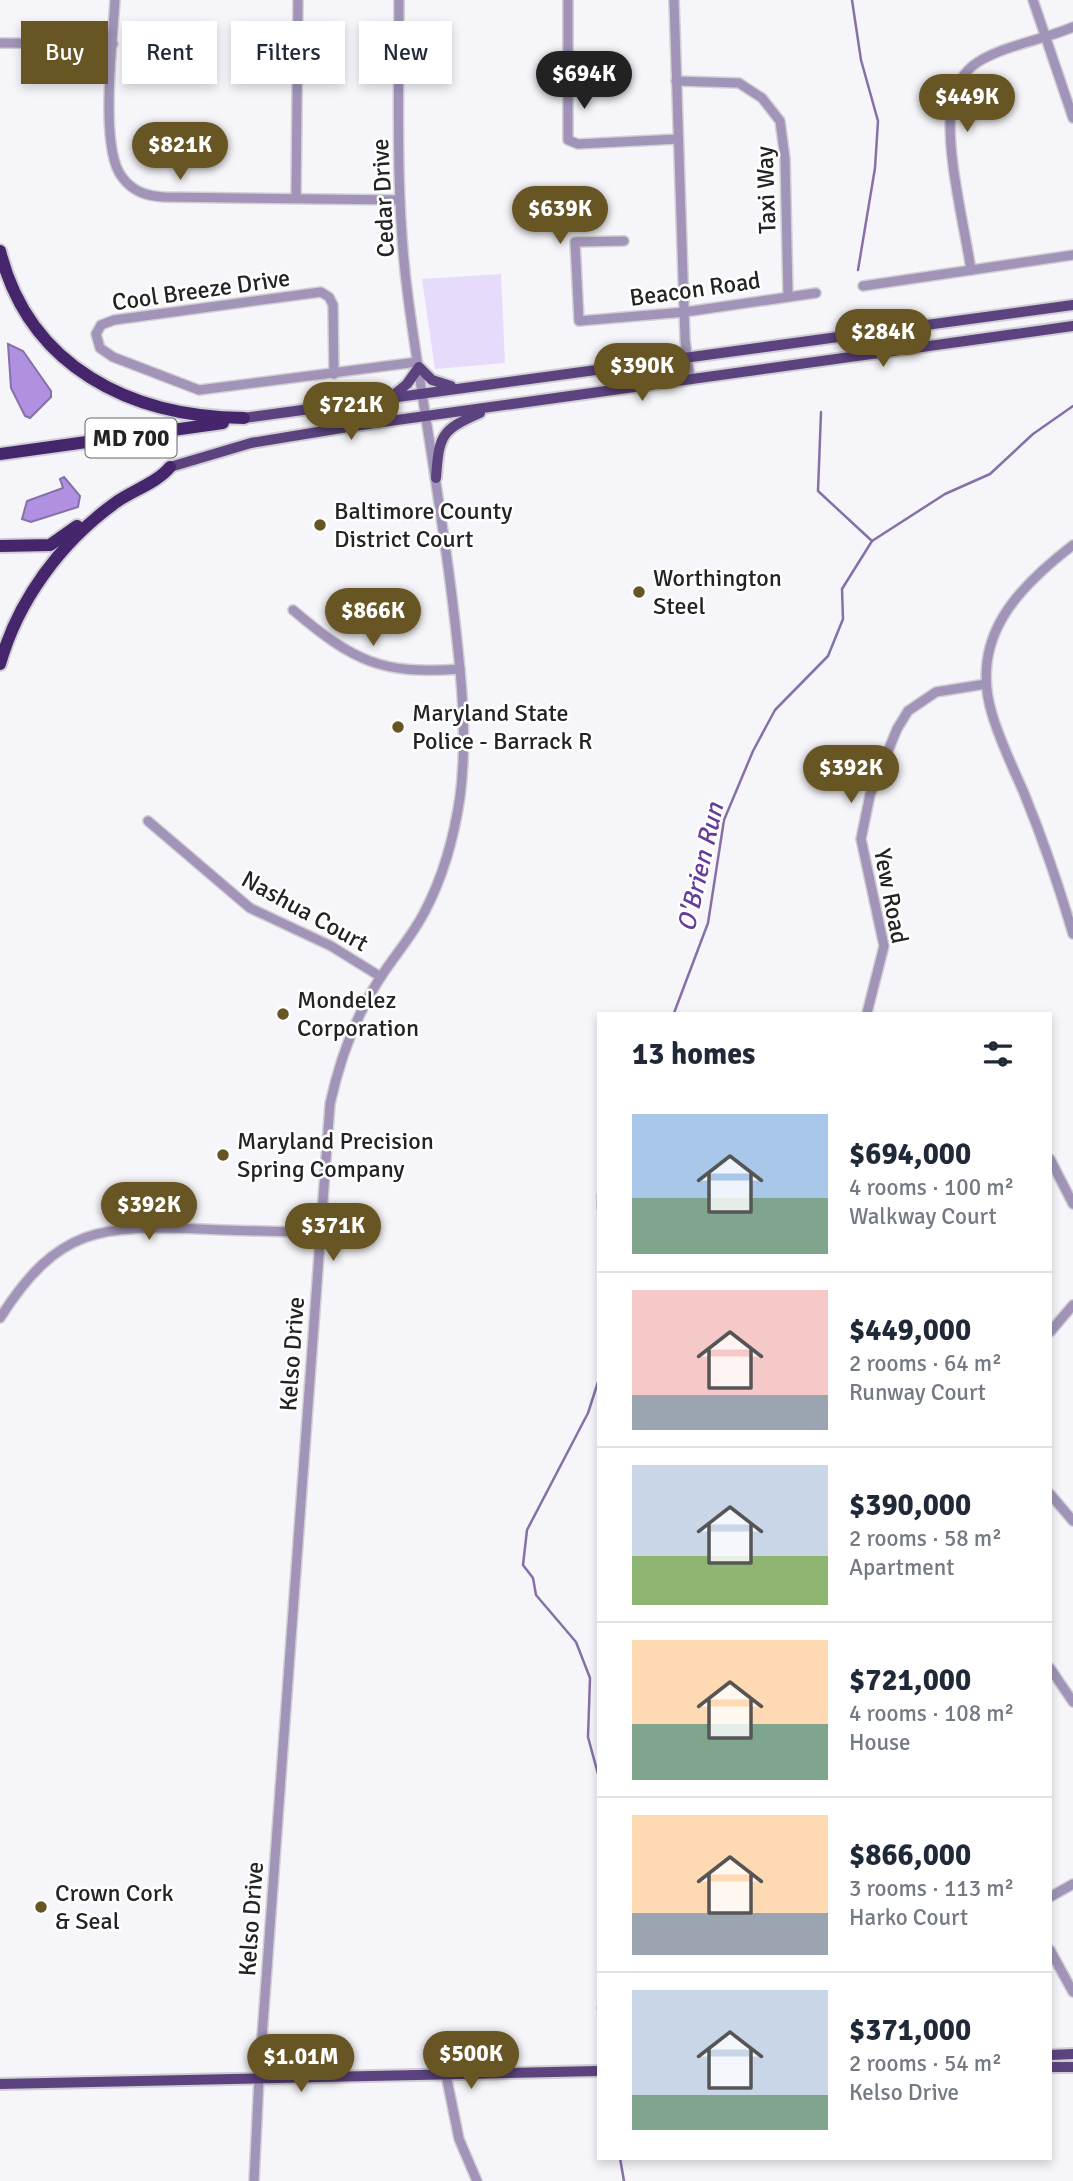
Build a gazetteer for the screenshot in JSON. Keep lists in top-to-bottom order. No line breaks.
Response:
{"streets":{"highway":["MD 700"],"street":["Taxi Way","Cedar Drive","Beacon Road","Cool Breeze Drive","Yew Road","Nashua Court","Kelso Drive"]},"crossings":[["Taxi Way","Beacon Road"],["Cedar Drive","Cool Breeze Drive"],["Cedar Drive","MD 700"],["Cedar Drive","Kelso Drive"],["MD 700","Kelso Drive"],["Nashua Court","Kelso Drive"]],"water":["O'Brien Run"],"places":["Baltimore County District Court","Worthington Steel","Maryland State Police - Barrack R","Mondelez Corporation","Maryland Precision Spring Company","Crown Cork & Seal"],"page":{"chip":["Buy","Rent","Filters","New"],"price":["$694K","$449K","$821K","$639K","$284K","$390K","$721K","$866K","$392K","$392K","$371K","$500K","$1.01M"],"heading":"13 homes","list":[{"name":"$694,000","note":"4 rooms · 100 m² · Walkway Court"},{"name":"$449,000","note":"2 rooms · 64 m² · Runway Court"},{"name":"$390,000","note":"2 rooms · 58 m² · Apartment"},{"name":"$721,000","note":"4 rooms · 108 m² · House"},{"name":"$866,000","note":"3 rooms · 113 m² · Harko Court"},{"name":"$371,000","note":"2 rooms · 54 m² · Kelso Drive"}]}}
